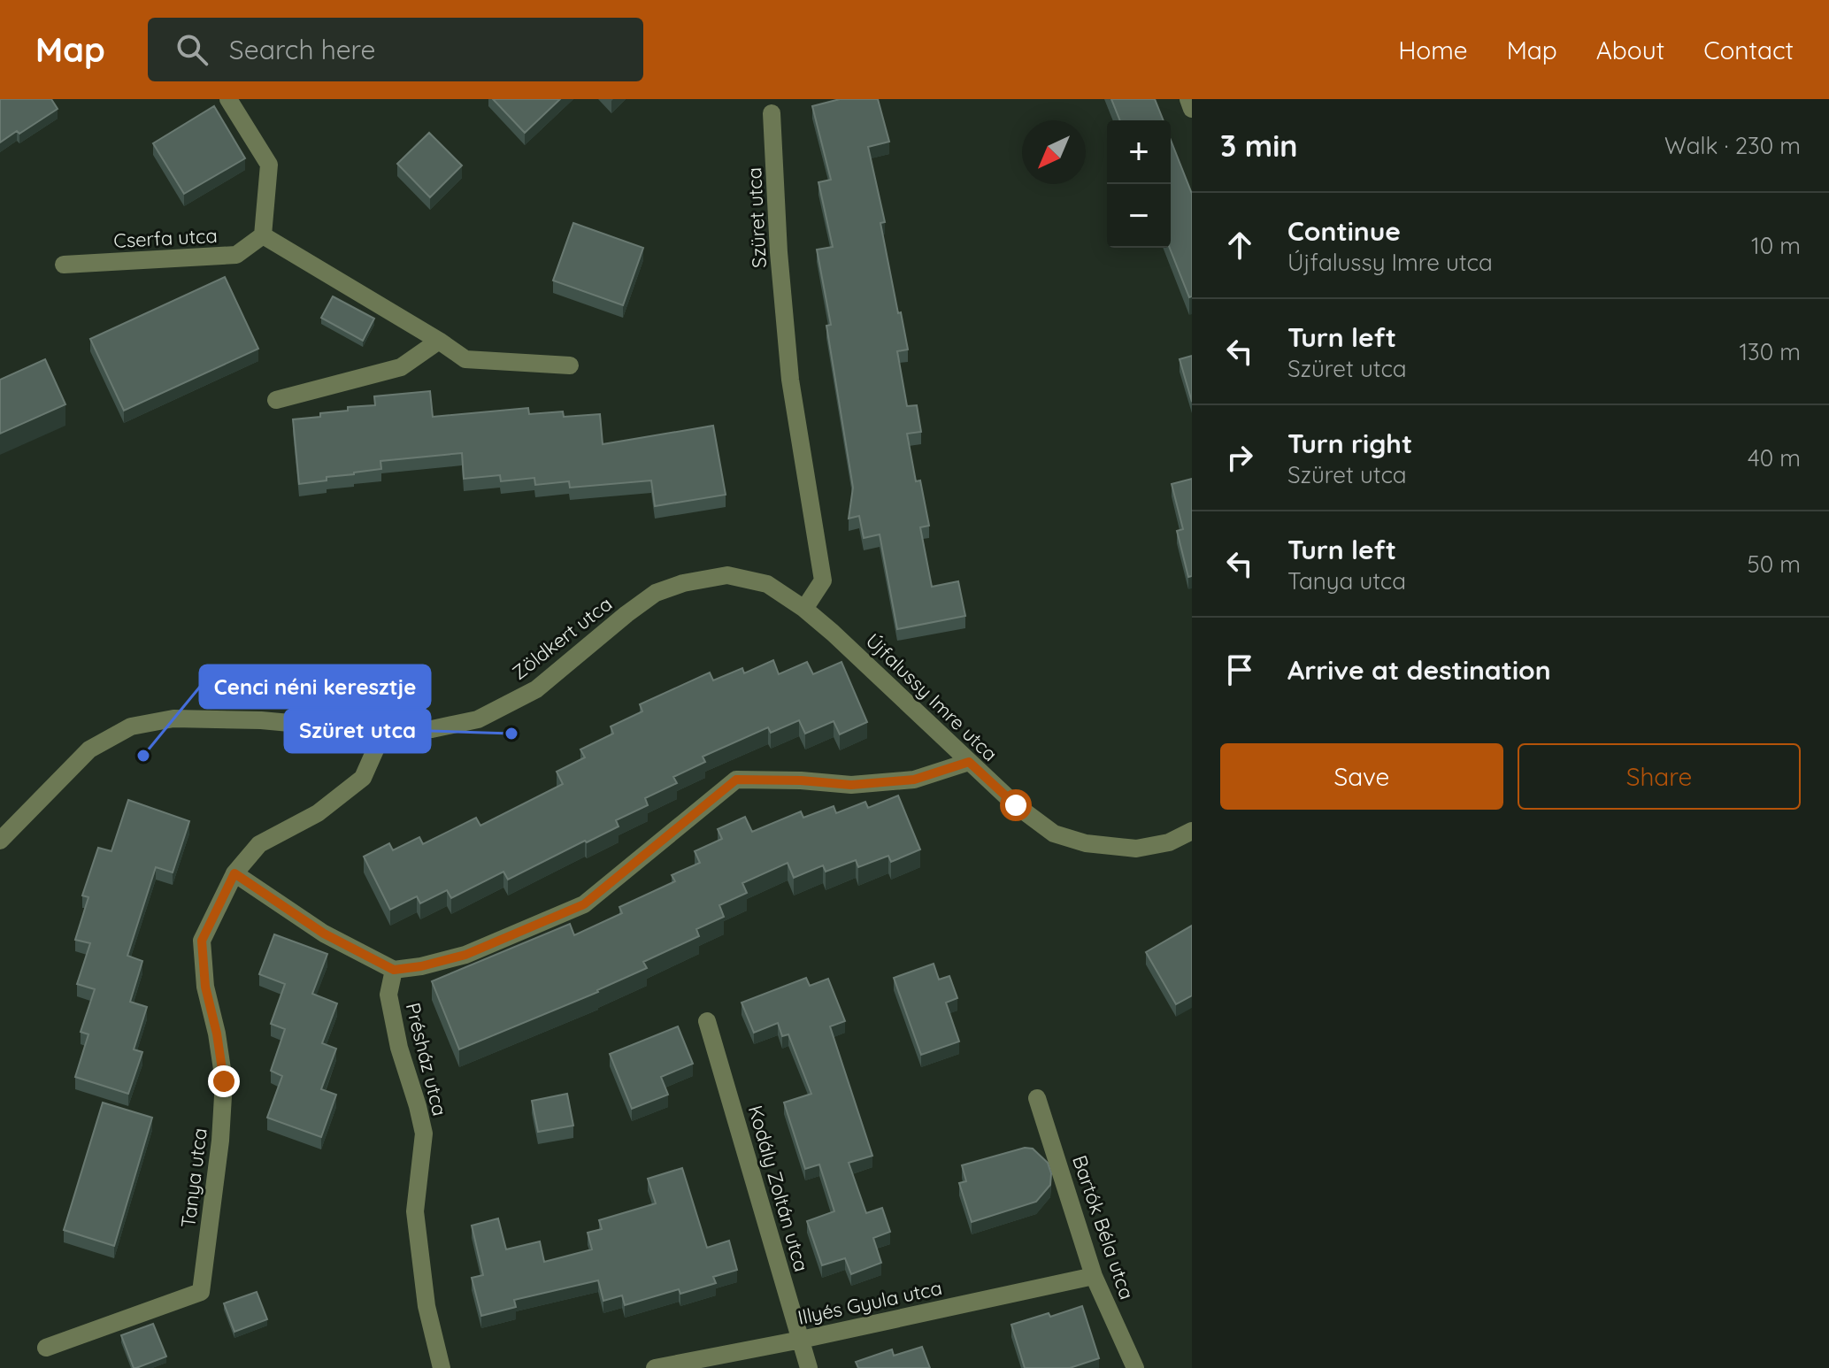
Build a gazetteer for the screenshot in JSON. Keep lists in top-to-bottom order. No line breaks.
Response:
{"streets":{"street":["Szüret utca","Cserfa utca","Zöldkert utca","Újfalussy Imre utca","Présház utca","Tanya utca","Kodály Zoltán utca","Bartók Béla utca","Illyés Gyula utca"]},"crossings":[["Szüret utca","Újfalussy Imre utca"],["Zöldkert utca","Újfalussy Imre utca"],["Zöldkert utca","Tanya utca"],["Kodály Zoltán utca","Illyés Gyula utca"],["Bartók Béla utca","Illyés Gyula utca"]],"places":["Szüret utca","Cenci néni keresztje"],"north":"bottom left","page":{"header":"Map","search":"Search here","nav":["Home","Map","About","Contact"],"heading":["3 min","Walk · 230 m"],"map_buttons":["+","−"],"list":[["Continue","Újfalussy Imre utca","10 m"],["Turn left","Szüret utca","130 m"],["Turn right","Szüret utca","40 m"],["Turn left","Tanya utca","50 m"],"Arrive at destination"],"buttons":["Save","Share"]}}
